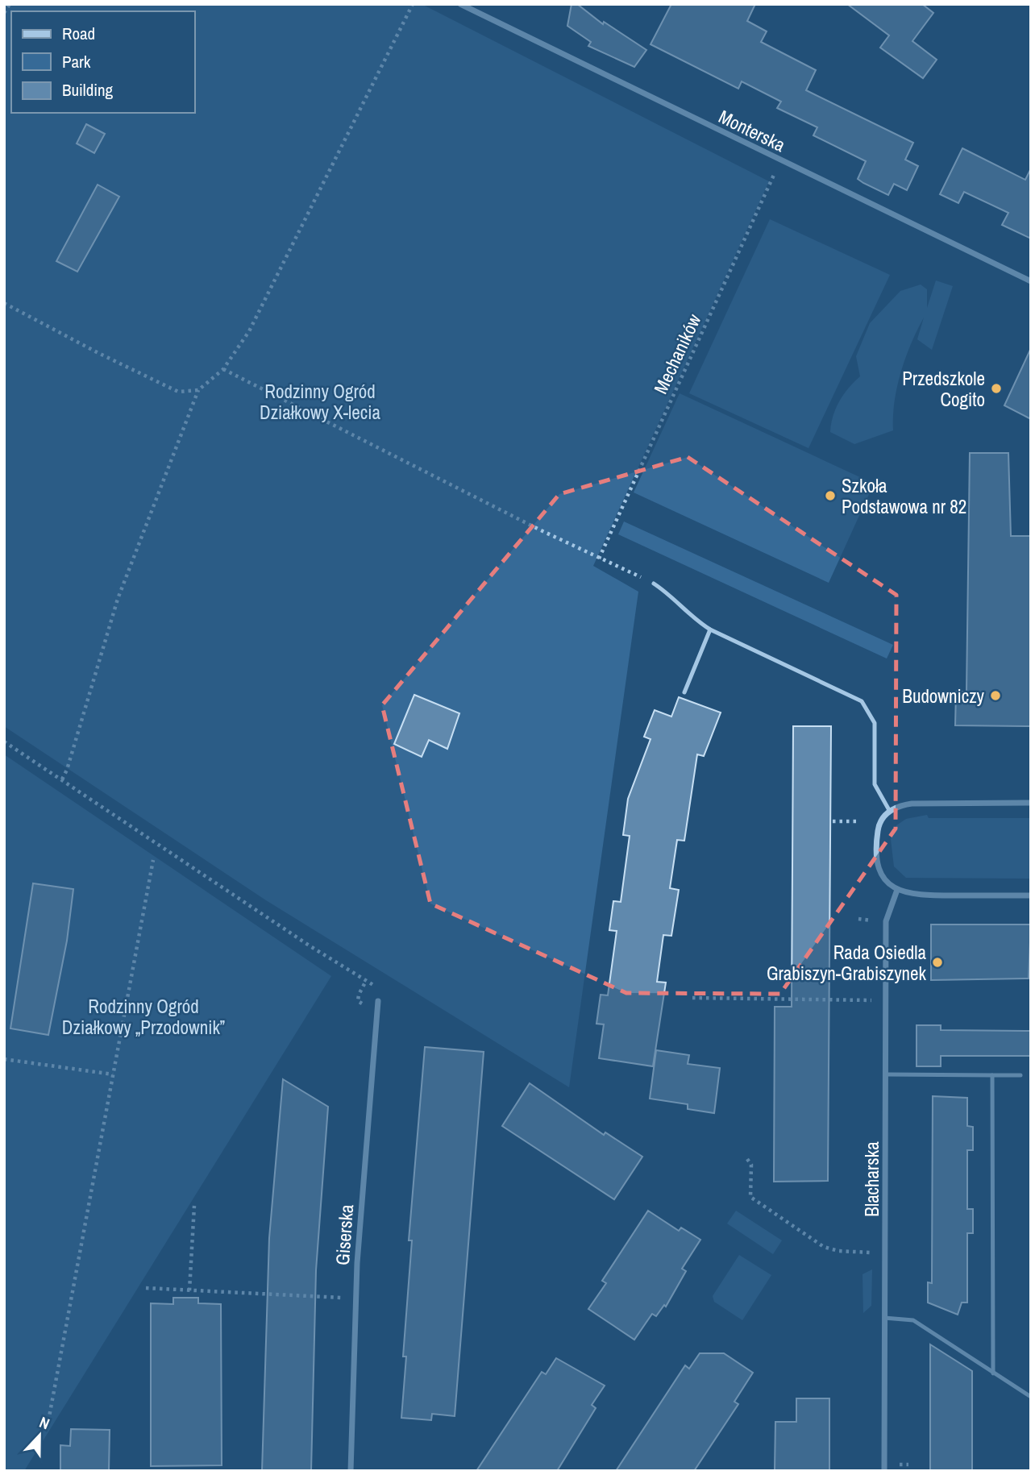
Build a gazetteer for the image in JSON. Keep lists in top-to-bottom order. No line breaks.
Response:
{"streets":{"street":["Monterska","Blacharska","Giserska"],"path":["Mechaników"]},"crossings":[["Monterska","Mechaników"]],"parks":["Rodzinny Ogród Działkowy X-lecia","Rodzinny Ogród Działkowy „Przodownik”"],"places":["Przedszkole Cogito","Szkoła Podstawowa nr 82","Budowniczy","Rada Osiedla Grabiszyn-Grabiszynek"],"legend":["Road","Park","Building"],"north":"top"}
